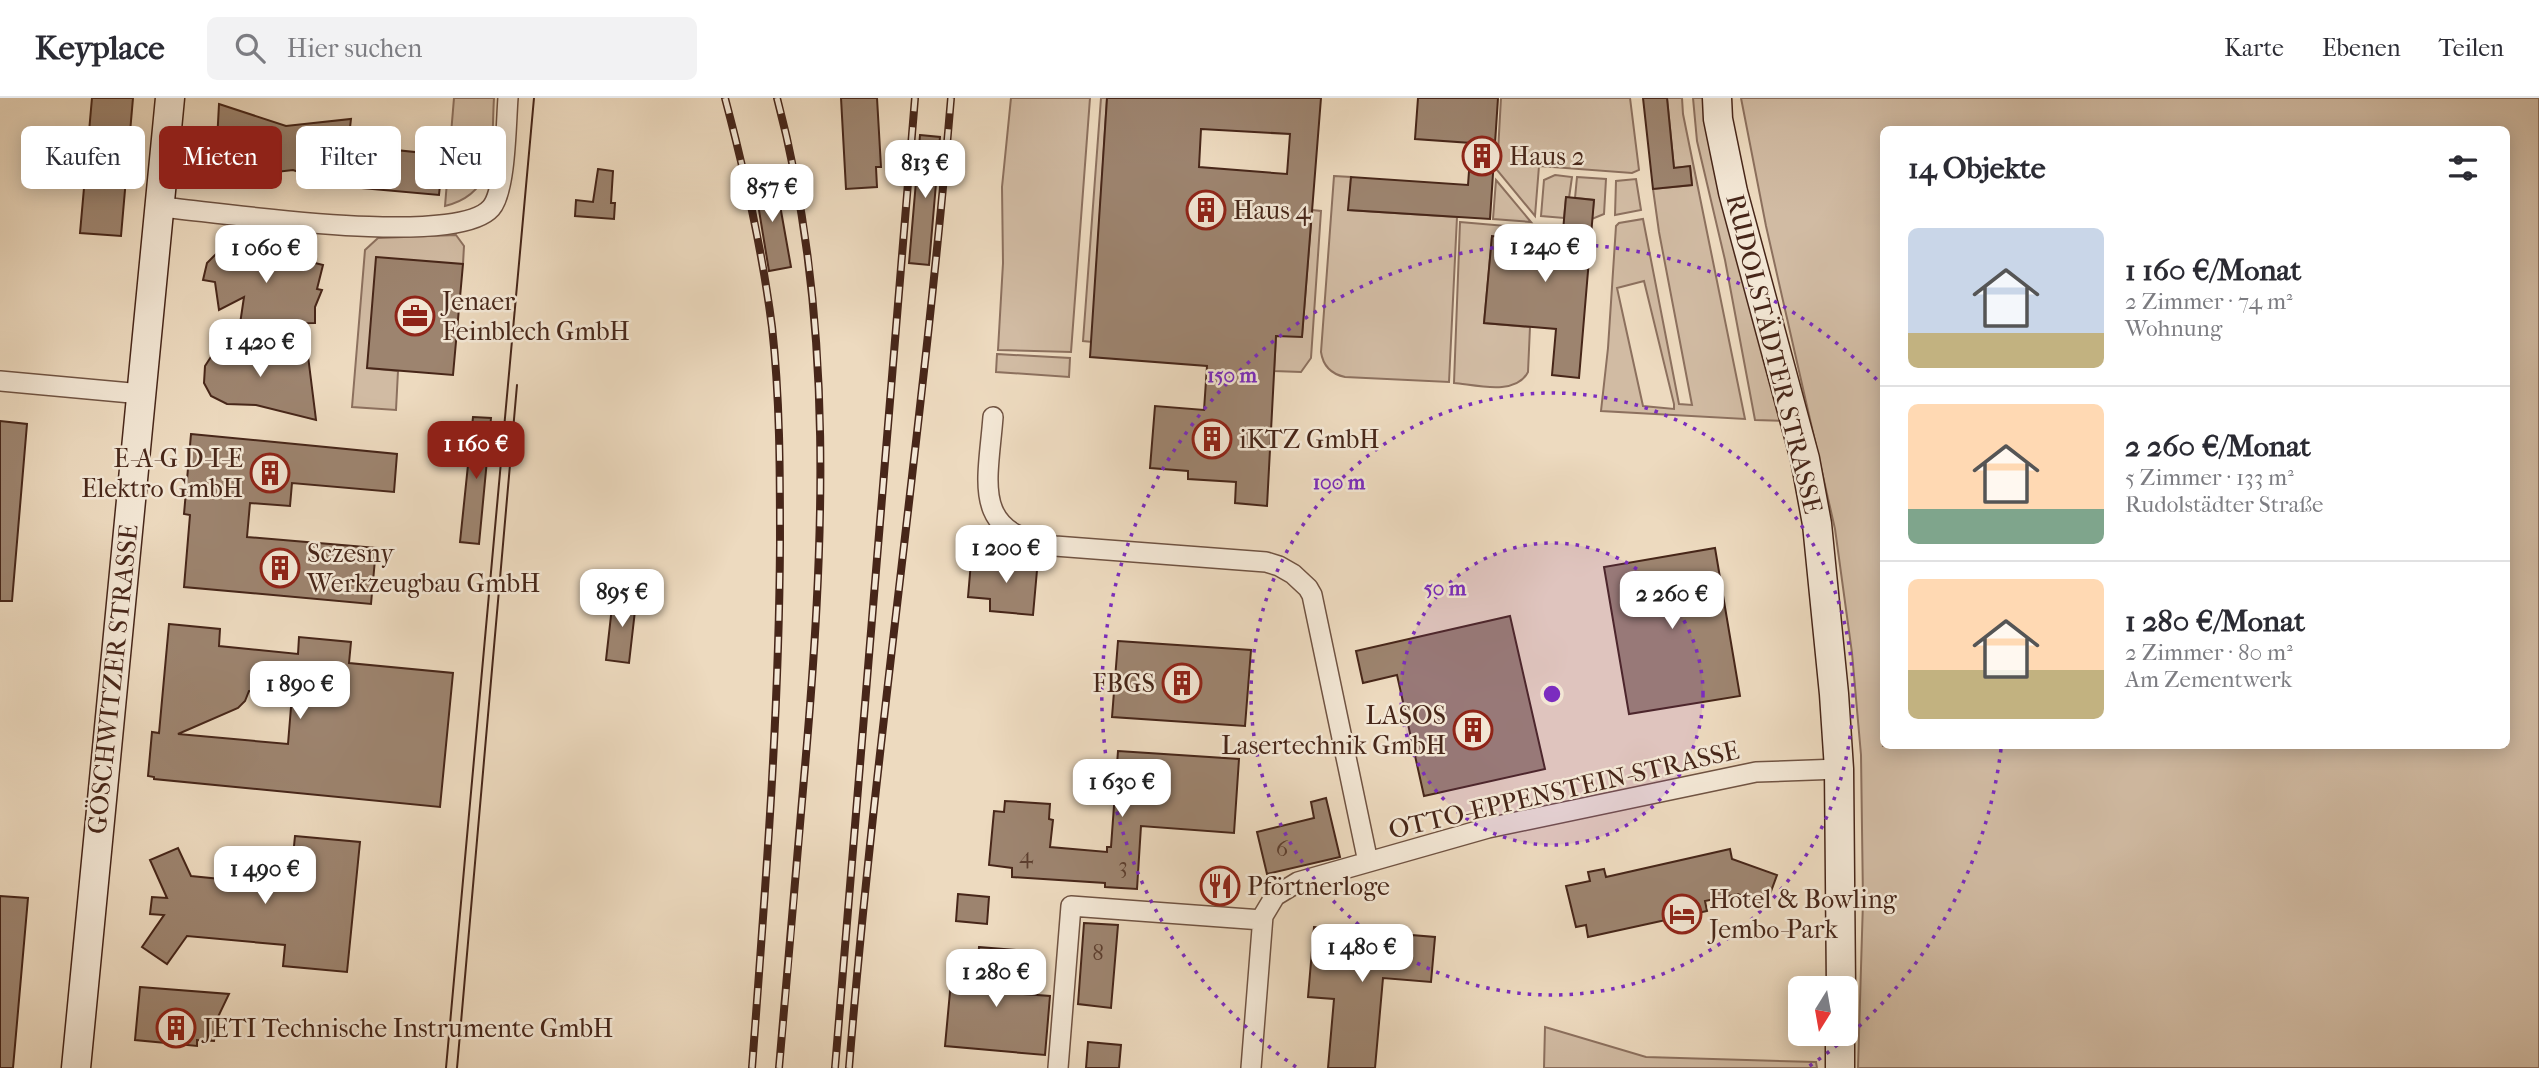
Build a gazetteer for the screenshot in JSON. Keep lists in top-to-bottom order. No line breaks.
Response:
{"streets":{"main road":["RUDOLSTÄDTER STRASSE","GÖSCHWITZER STRASSE"],"street":["OTTO-EPPENSTEIN-STRASSE"]},"crossings":[["RUDOLSTÄDTER STRASSE","OTTO-EPPENSTEIN-STRASSE"]],"places":{"building":["Haus 2","Haus 4","iKTZ GmbH","E-A-G D-I-E Elektro GmbH","Sczesny Werkzeugbau GmbH","FBGS","LASOS Lasertechnik GmbH","JETI Technische Instrumente GmbH"],"office":["Jenaer Feinblech GmbH"],"restaurant":["Pförtnerloge"],"hotel":["Hotel & Bowling Jembo-Park"]},"house_numbers":["6","4","3","8"],"north":"bottom","page":{"header":"Keyplace","search":"Hier suchen","nav":["Karte","Ebenen","Teilen"],"chip":["Kaufen","Mieten","Filter","Neu"],"heading":"14 Objekte","price":["813 €","857 €","1 240 €","1 060 €","1 420 €","1 160 €","1 200 €","895 €","2 260 €","1 890 €","1 630 €","1 490 €","1 480 €","1 280 €"],"list":[{"name":"1 160 €/Monat","note":"2 Zimmer · 74 m² · Wohnung"},{"name":"2 260 €/Monat","note":"5 Zimmer · 133 m² · Rudolstädter Straße"},{"name":"1 280 €/Monat","note":"2 Zimmer · 80 m² · Am Zementwerk"}]},"rings":["150 m","100 m","50 m"]}
